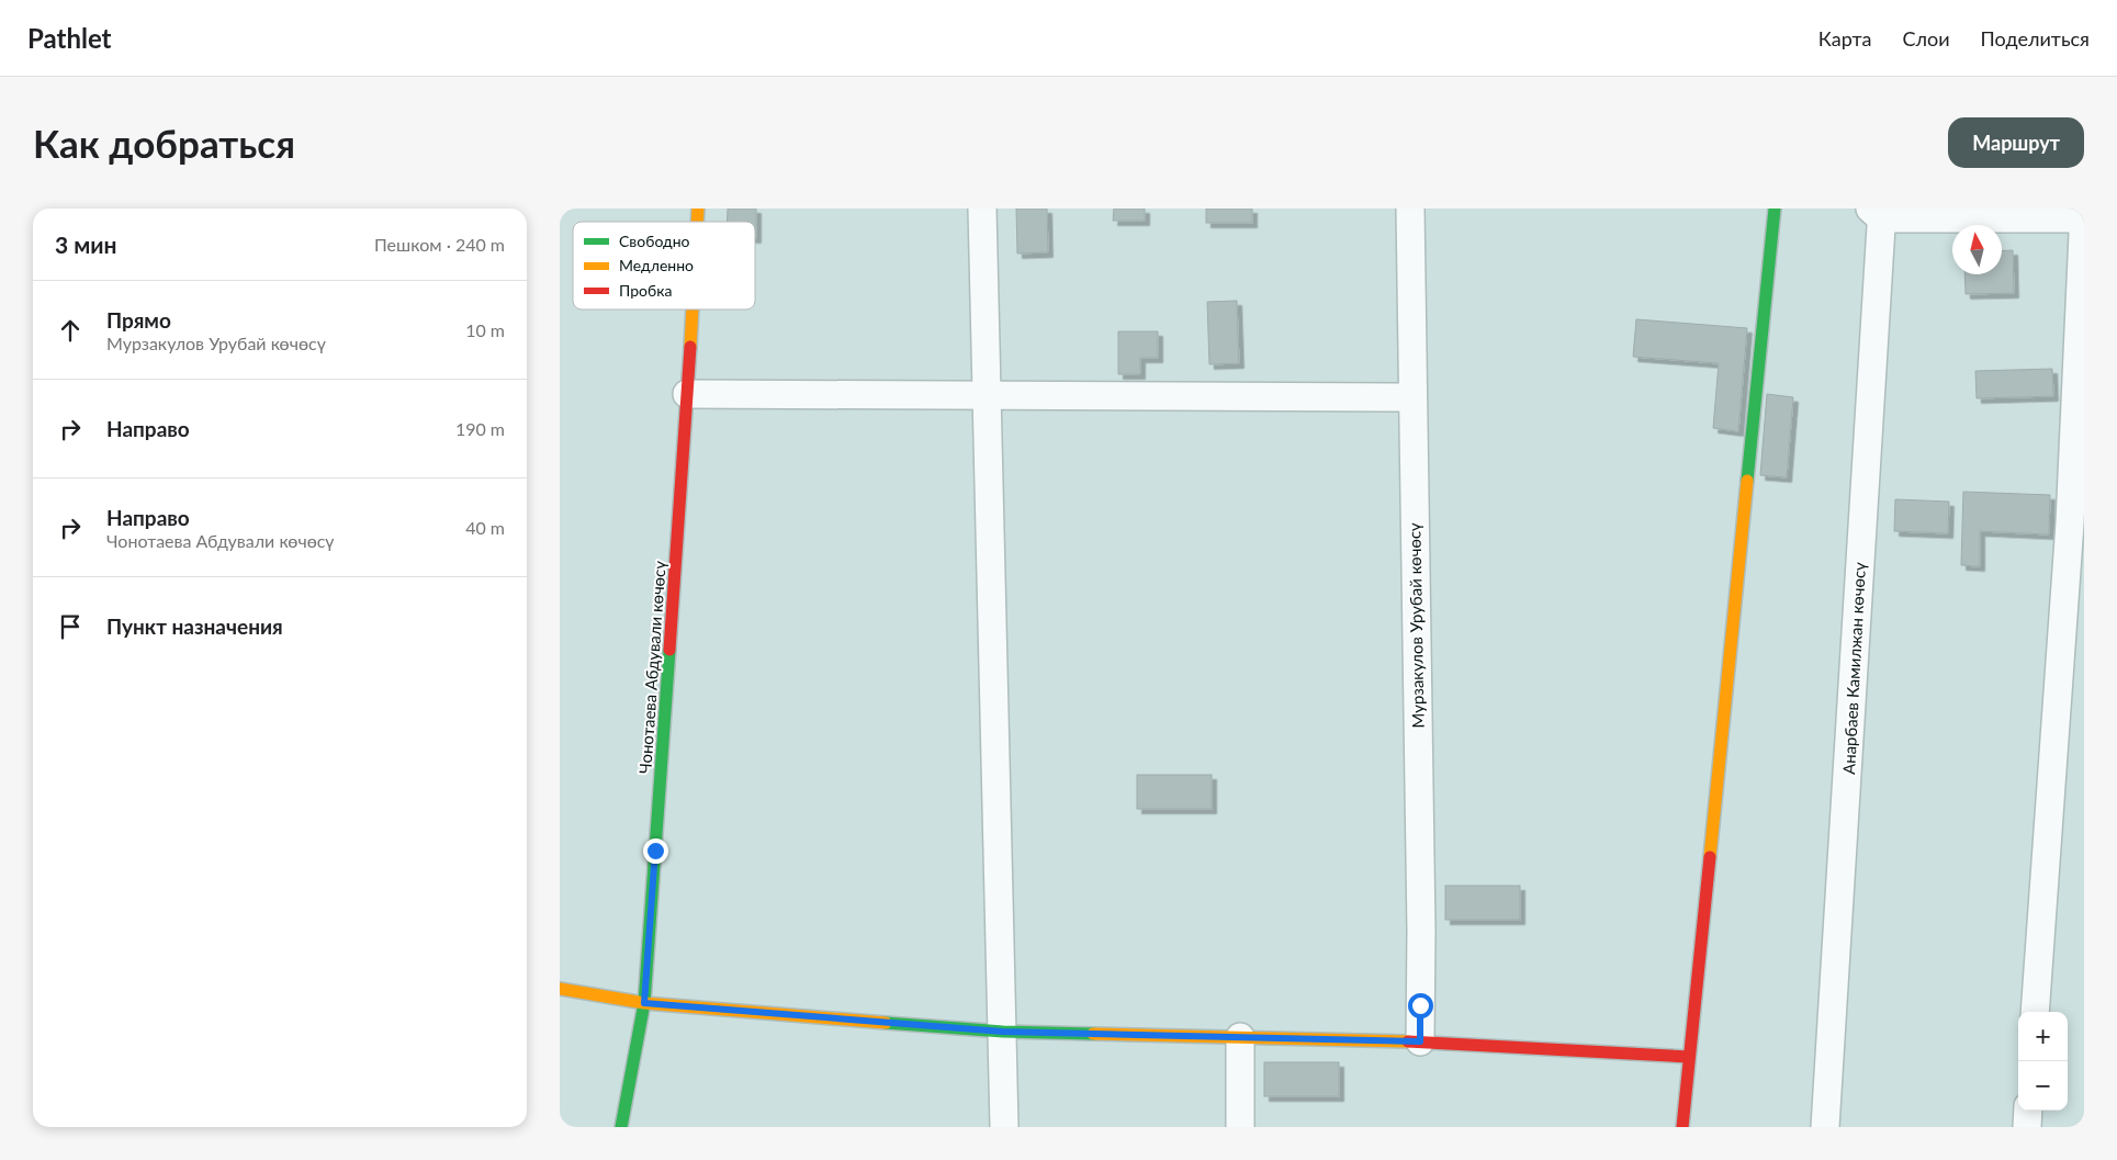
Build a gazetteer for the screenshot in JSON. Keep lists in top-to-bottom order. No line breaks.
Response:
{"streets":{"street":["Мурзакулов Урубай көчөсү","Чонотаева Абдували көчөсү","Анарбаев Камилжан көчөсү"]},"legend":["Свободно","Медленно","Пробка"],"north":"top","page":{"header":"Pathlet","nav":["Карта","Слои","Поделиться"],"buttons":"Маршрут","title":"Как добраться","heading":["3 мин","Пешком · 240 m"],"list":[["Прямо","Мурзакулов Урубай көчөсү","10 m"],["Направо","190 m"],["Направо","Чонотаева Абдували көчөсү","40 m"],"Пункт назначения"],"map_buttons":["+","−"]}}
